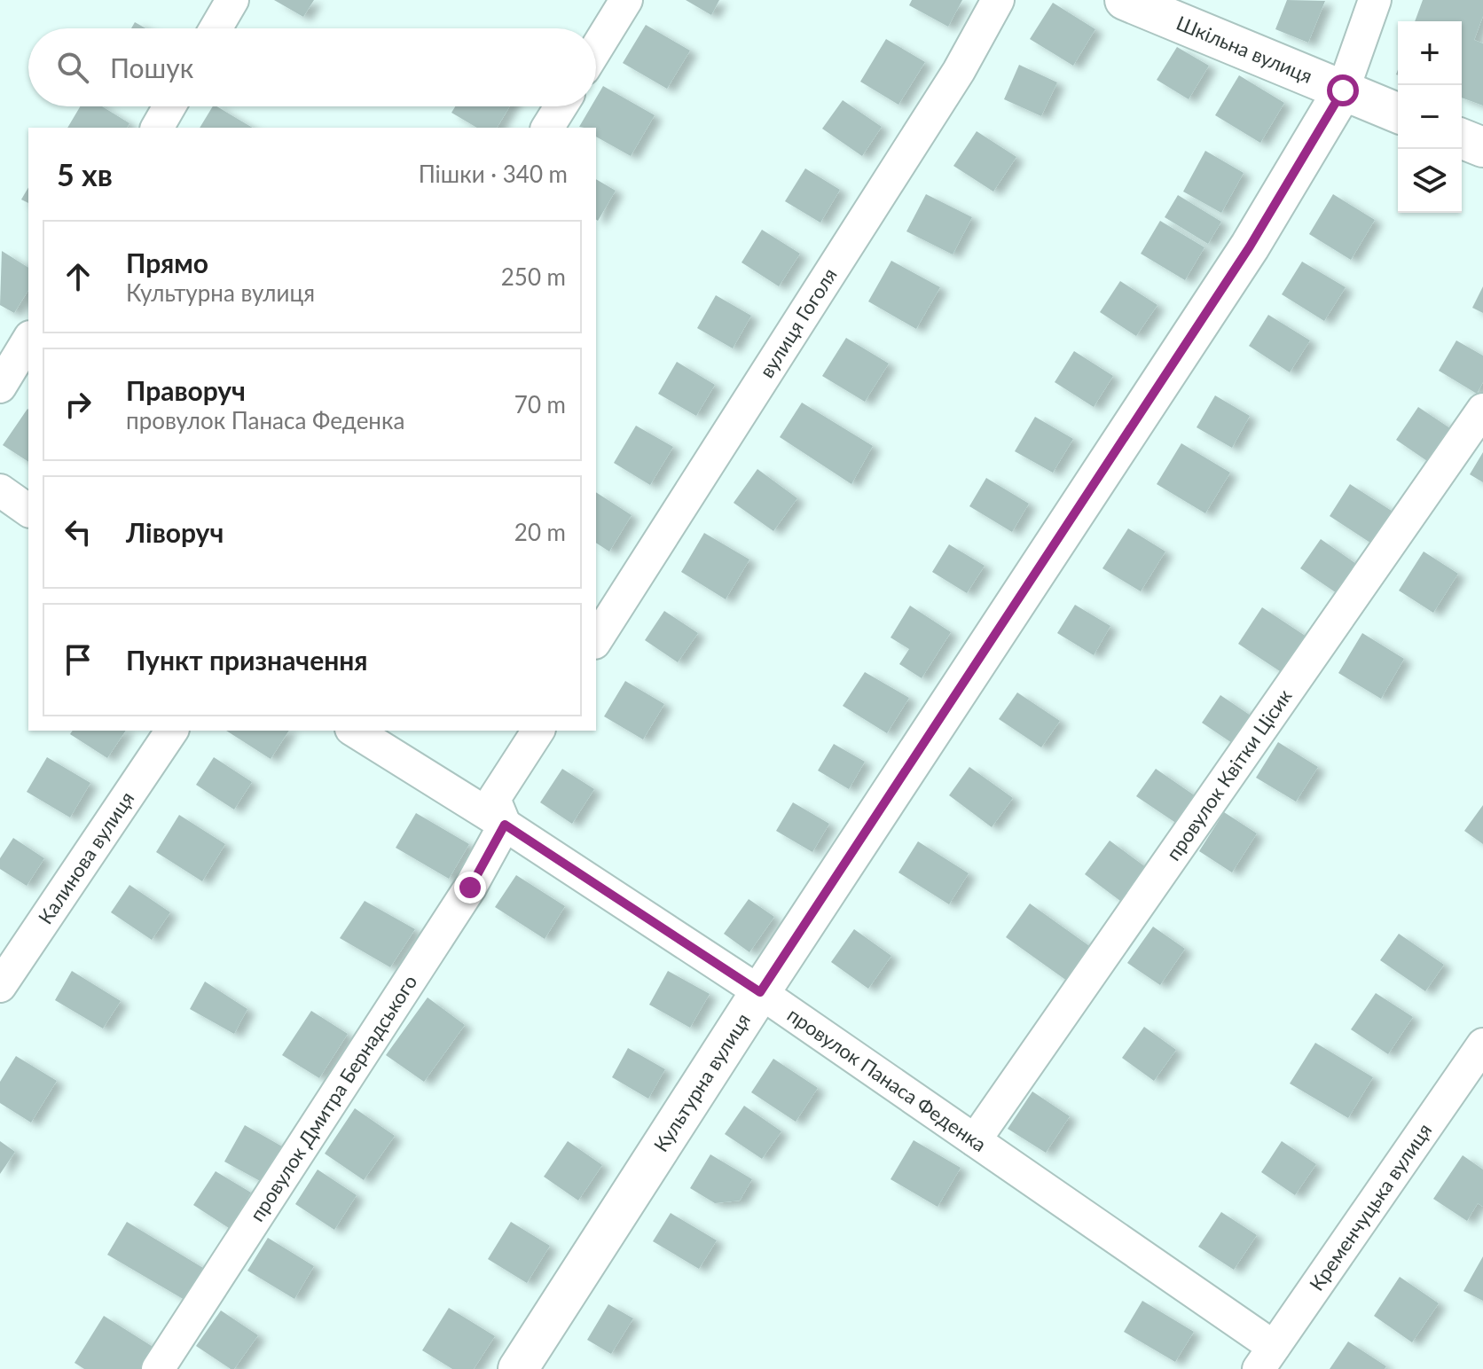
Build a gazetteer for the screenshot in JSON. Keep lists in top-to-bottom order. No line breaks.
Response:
{"streets":{"street":["Шкільна вулиця","вулиця Гоголя","провулок Квітки Цісик","Калинова вулиця","провулок Панаса Феденка","Культурна вулиця","провулок Дмитра Бернадського","Кременчуцька вулиця"]},"crossings":[["Шкільна вулиця","Культурна вулиця"],["провулок Квітки Цісик","провулок Панаса Феденка"],["провулок Панаса Феденка","Культурна вулиця"],["провулок Панаса Феденка","провулок Дмитра Бернадського"],["провулок Панаса Феденка","Кременчуцька вулиця"]],"page":{"map_buttons":["+","−"],"search":"Пошук","heading":["5 хв","Пішки · 340 m"],"list":[["Прямо","Культурна вулиця","250 m"],["Праворуч","провулок Панаса Феденка","70 m"],["Ліворуч","20 m"],"Пункт призначення"]}}
